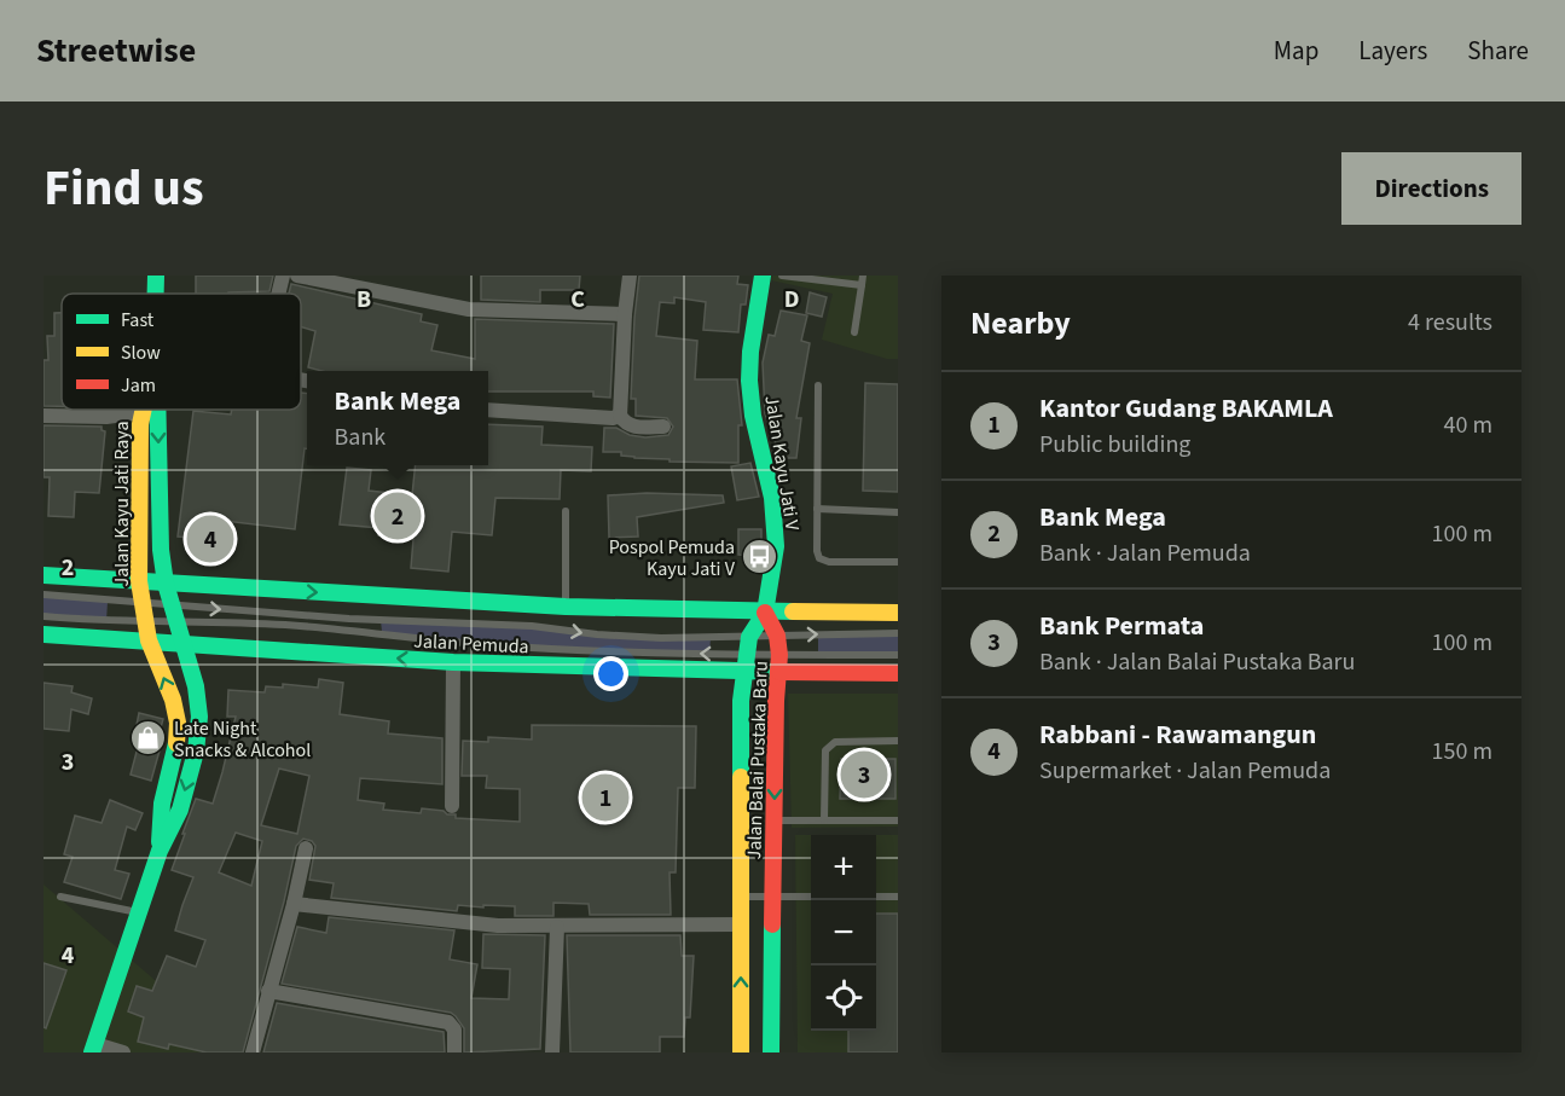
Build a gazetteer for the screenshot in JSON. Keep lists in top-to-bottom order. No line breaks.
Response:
{"streets":{"main road":["Jalan Kayu Jati V","Jalan Kayu Jati Raya","Jalan Pemuda","Jalan Balai Pustaka Baru"]},"crossings":[["Jalan Kayu Jati V","Jalan Pemuda"],["Jalan Kayu Jati V","Jalan Balai Pustaka Baru"],["Jalan Kayu Jati Raya","Jalan Pemuda"],["Jalan Pemuda","Jalan Balai Pustaka Baru"]],"places":{"bus stop":["Pospol Pemuda Kayu Jati V"],"shop":["Late Night Snacks & Alcohol"]},"legend":["Fast","Slow","Jam"],"page":{"header":"Streetwise","nav":["Map","Layers","Share"],"title":"Find us","buttons":"Directions","heading":["Nearby","4 results"],"list":[{"mark":"1","name":"Kantor Gudang BAKAMLA","note":"Public building","value":"40 m"},{"mark":"2","name":"Bank Mega","note":"Bank · Jalan Pemuda","value":"100 m"},{"mark":"3","name":"Bank Permata","note":"Bank · Jalan Balai Pustaka Baru","value":"100 m"},{"mark":"4","name":"Rabbani - Rawamangun","note":"Supermarket · Jalan Pemuda","value":"150 m"}],"popup":["Bank Mega","Bank"],"pins":["2","4","3","1"],"map_buttons":["+","−"]},"grid":{"columns":["B","C","D"],"rows":["2","3","4"]}}
